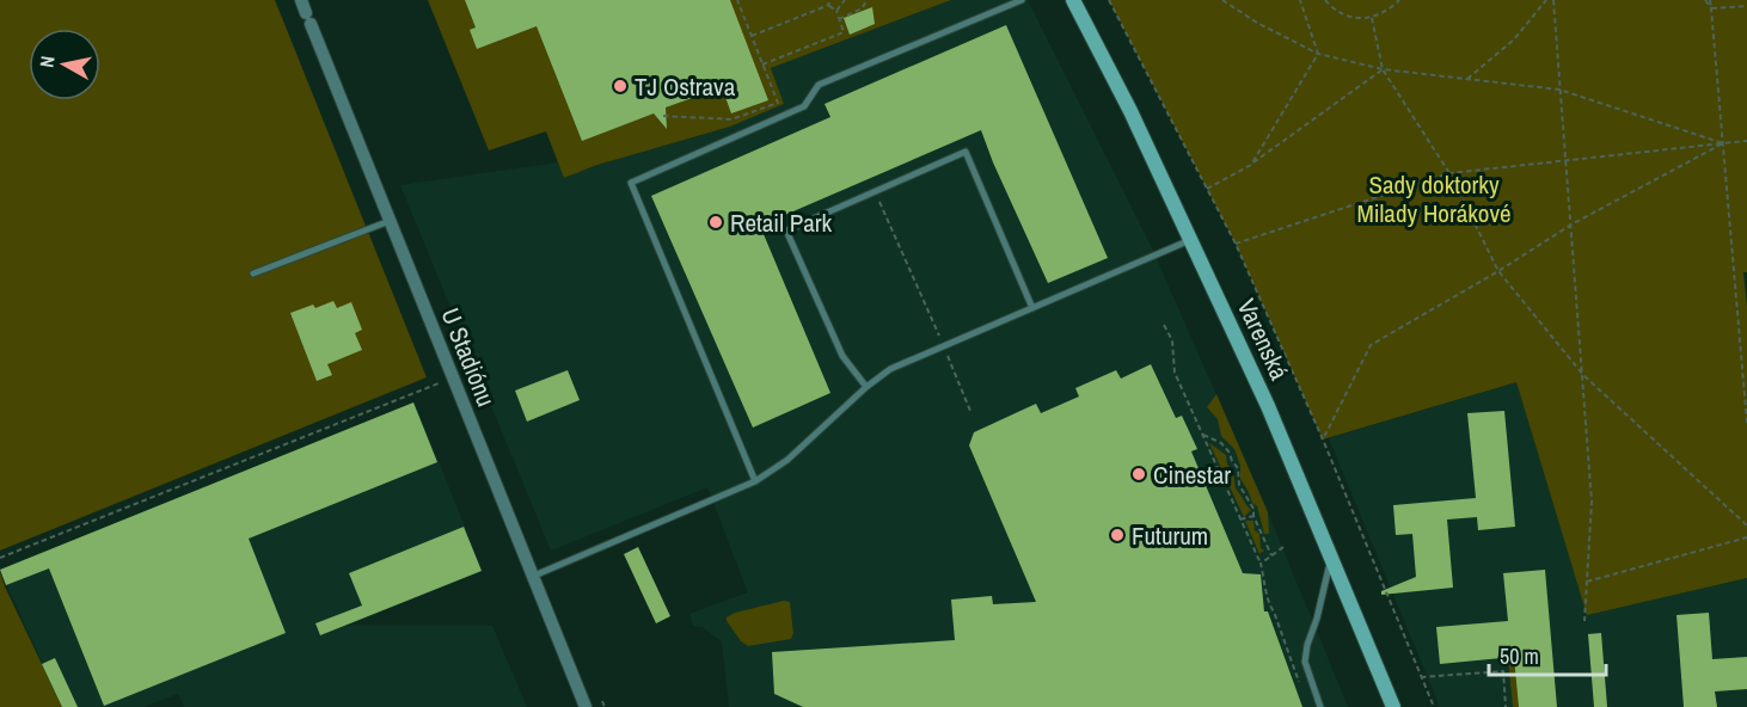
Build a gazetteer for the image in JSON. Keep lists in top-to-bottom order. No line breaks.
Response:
{"streets":{"street":["Varenská","U Stadiónu"]},"parks":["Sady doktorky Milady Horákové"],"places":["TJ Ostrava","Retail Park","Cinestar","Futurum"],"scale_bar":"50 m","north":"left"}
